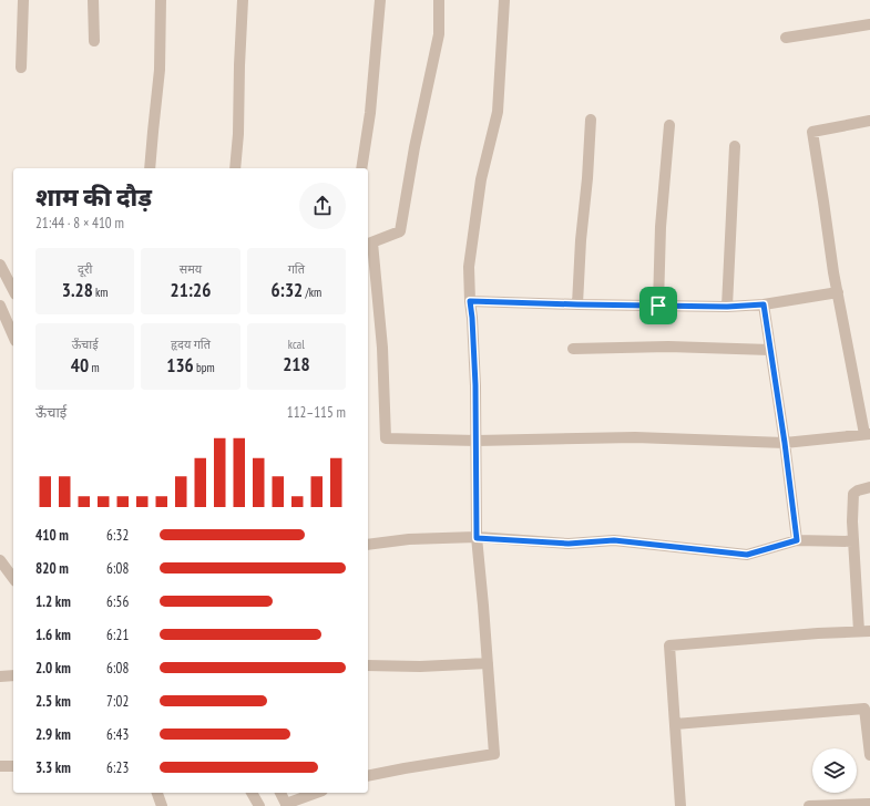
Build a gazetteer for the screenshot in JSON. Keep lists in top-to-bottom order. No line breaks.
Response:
{"page":{"heading":["शाम की दौड़","21:44 · 8 × 410 m"],"stats":[["दूरी","3.28 km"],["समय","21:26"],["गति","6:32 /km"],["ऊँचाई","40 m"],["हृदय गति","136 bpm"],["kcal","218"]],"chart":["ऊँचाई","112–115 m"],"list":[{"name":"410 m","note":"6:32"},{"name":"820 m","note":"6:08"},{"name":"1.2 km","note":"6:56"},{"name":"1.6 km","note":"6:21"},{"name":"2.0 km","note":"6:08"},{"name":"2.5 km","note":"7:02"},{"name":"2.9 km","note":"6:43"},{"name":"3.3 km","note":"6:23"}]}}
